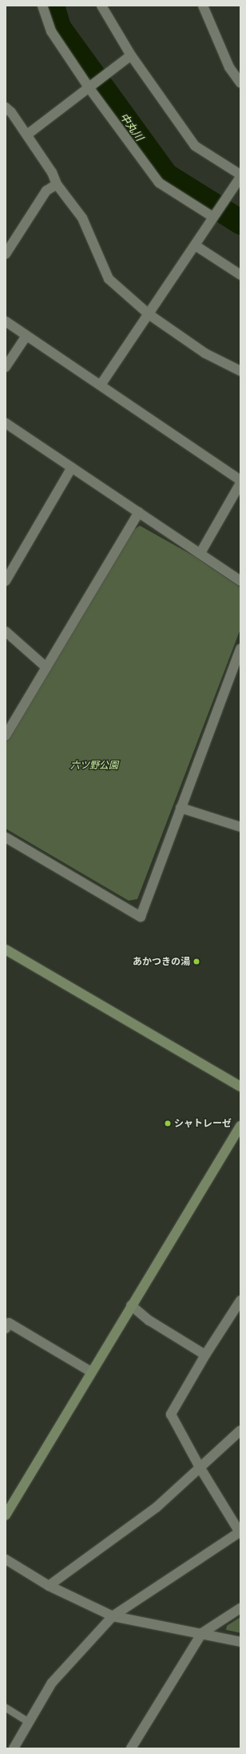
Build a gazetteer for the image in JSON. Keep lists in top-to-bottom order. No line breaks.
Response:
{"water":["中丸川"],"parks":["六ツ野公園"],"places":["あかつきの湯","シャトレーゼ"]}
